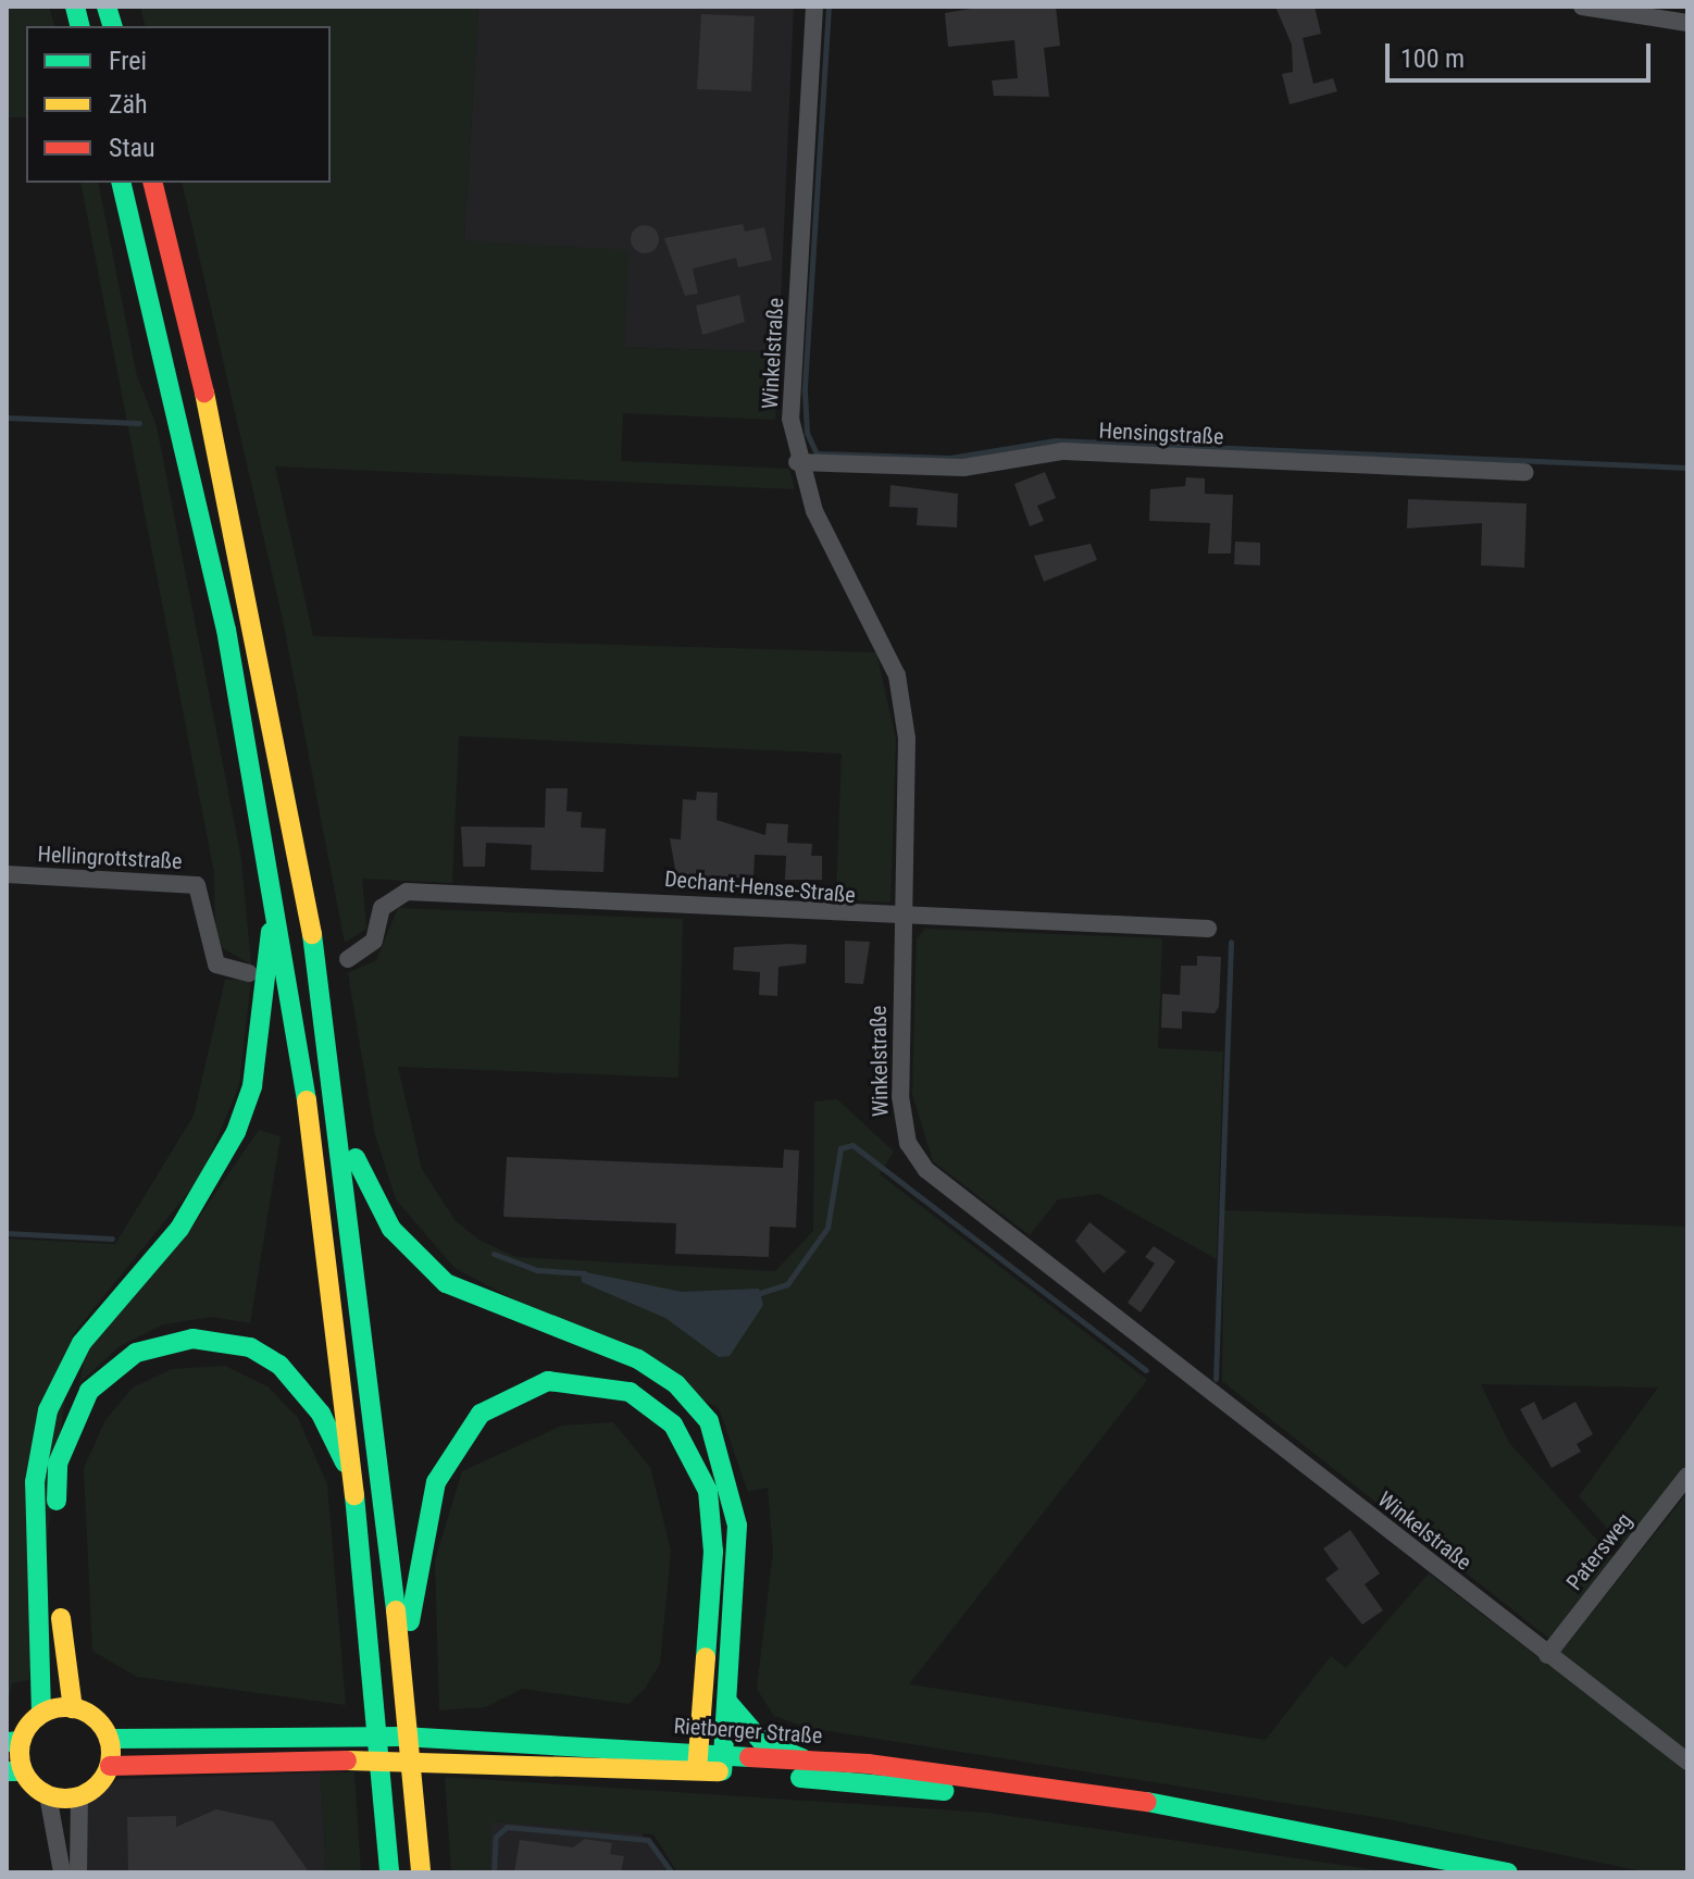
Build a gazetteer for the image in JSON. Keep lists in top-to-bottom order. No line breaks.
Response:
{"streets":{"main road":["Rietberger Straße"],"street":["Winkelstraße","Hensingstraße","Hellingrottstraße","Dechant-Hense-Straße","Patersweg"]},"crossings":[["Winkelstraße","Hensingstraße"],["Winkelstraße","Dechant-Hense-Straße"],["Winkelstraße","Patersweg"]],"legend":["Frei","Zäh","Stau"],"scale_bar":"100 m"}
